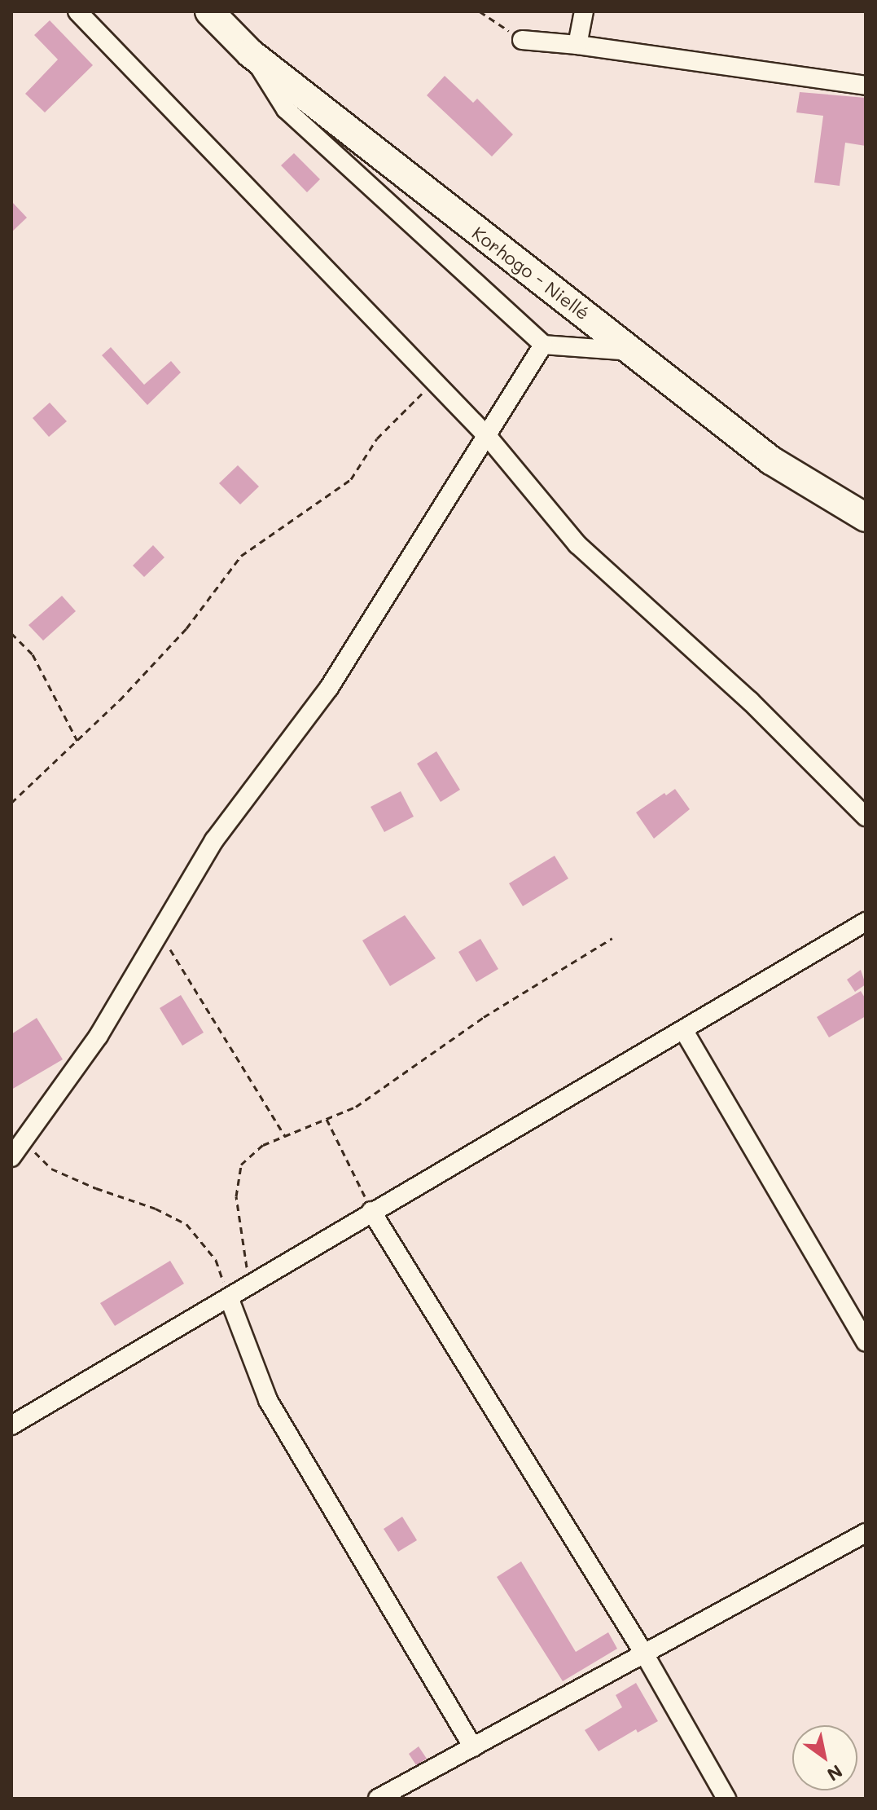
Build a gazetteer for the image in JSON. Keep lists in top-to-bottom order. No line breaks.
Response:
{"streets":{"main road":["Korhogo - Niellé"]},"north":"bottom right"}
